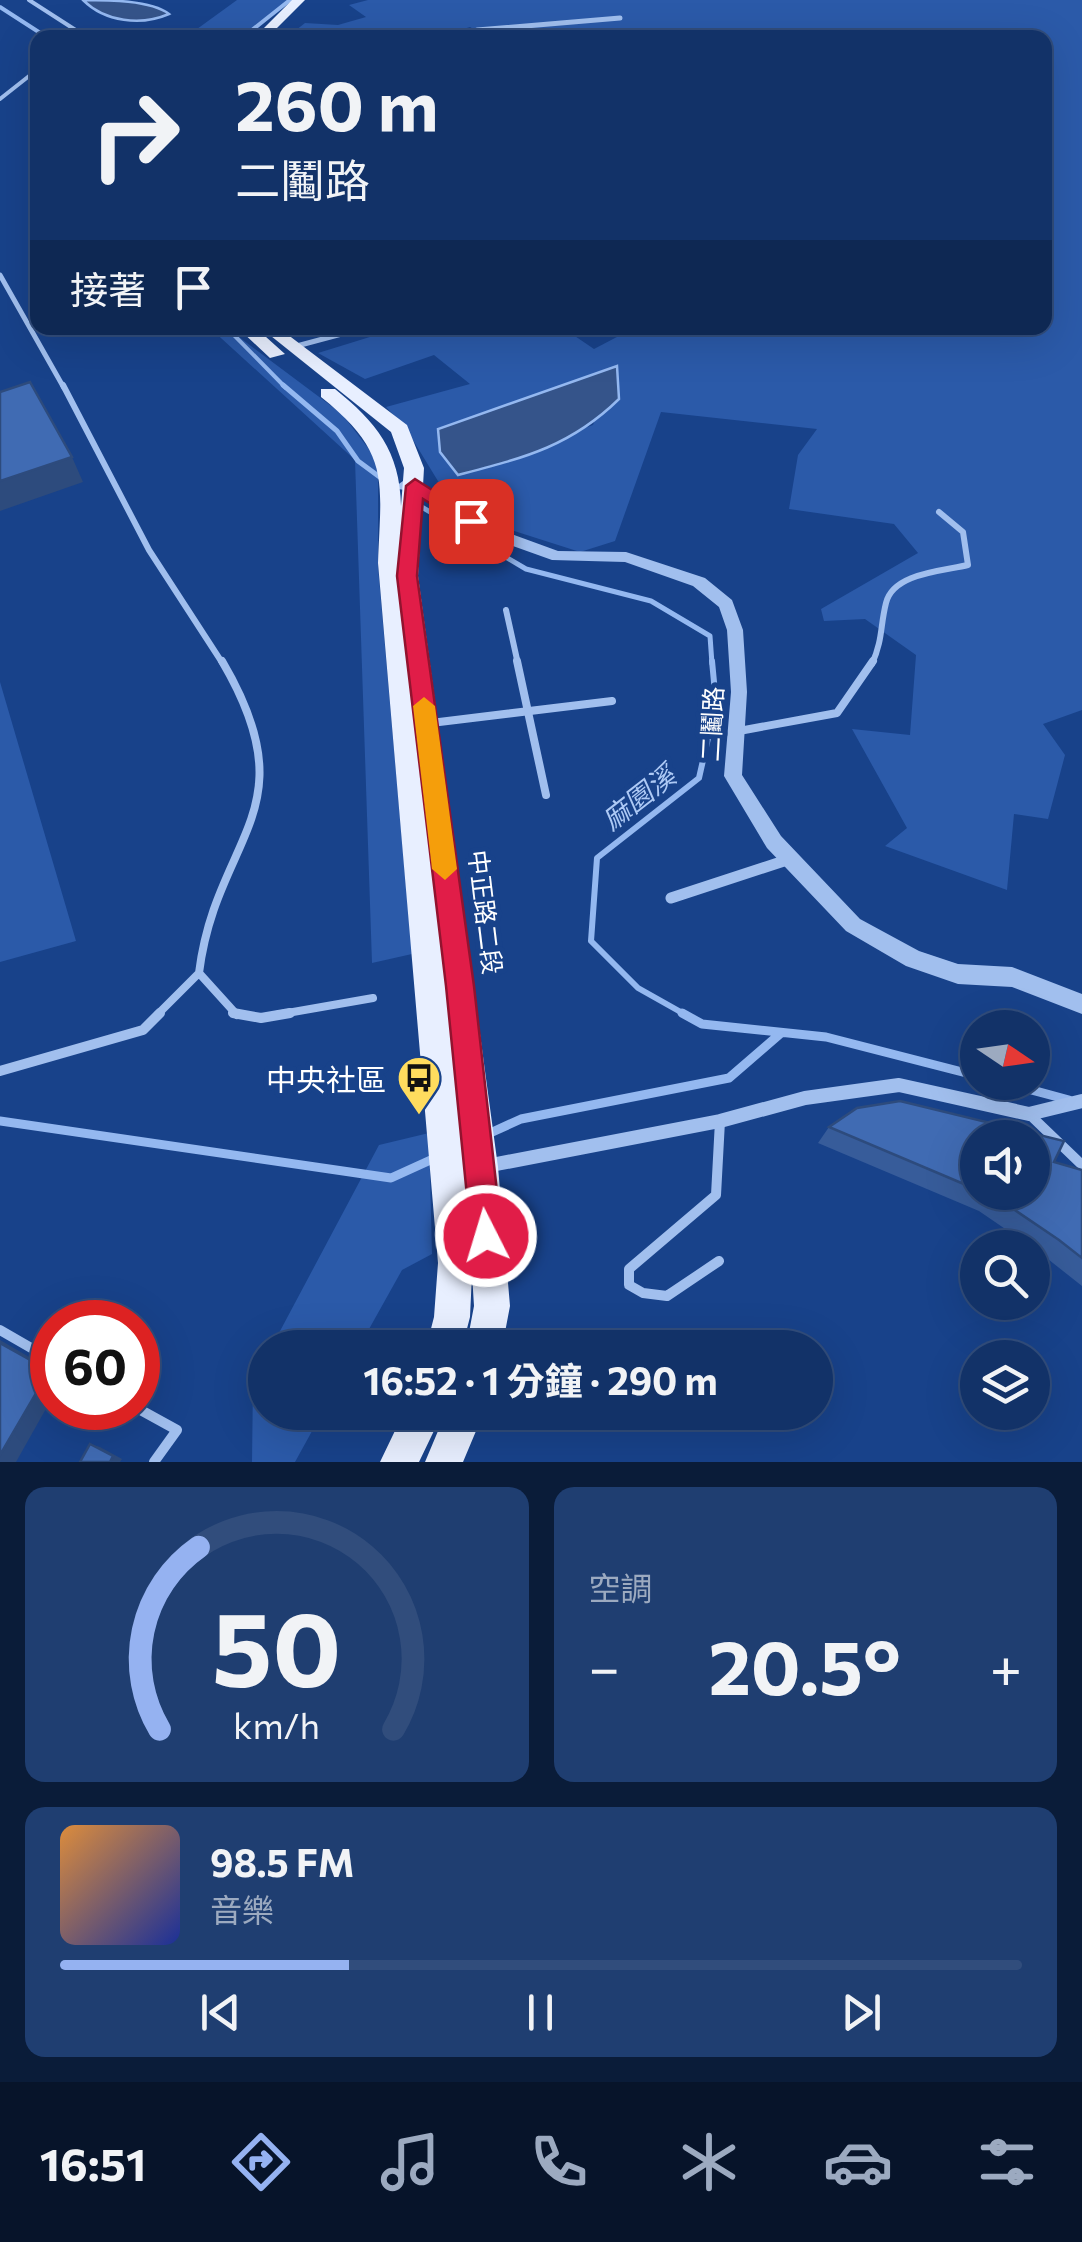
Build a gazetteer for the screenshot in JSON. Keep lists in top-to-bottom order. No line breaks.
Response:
{"streets":{"main road":["中正路二段"],"street":["二鬮路"]},"crossings":[["二鬮路","中正路二段"]],"water":["麻園溪"],"places":{"bus stop":["中央社區"]},"north":"right","page":{"turn":["260 m","二鬮路"],"then":"接著","limit":"60","trip":"16:52 · 1 分鐘 · 290 m","tile":"空調","heat":["−","20.5°","+"],"song":["98.5 FM","音樂"],"tabs":"16:51","gauge":["50","km/h"]}}
